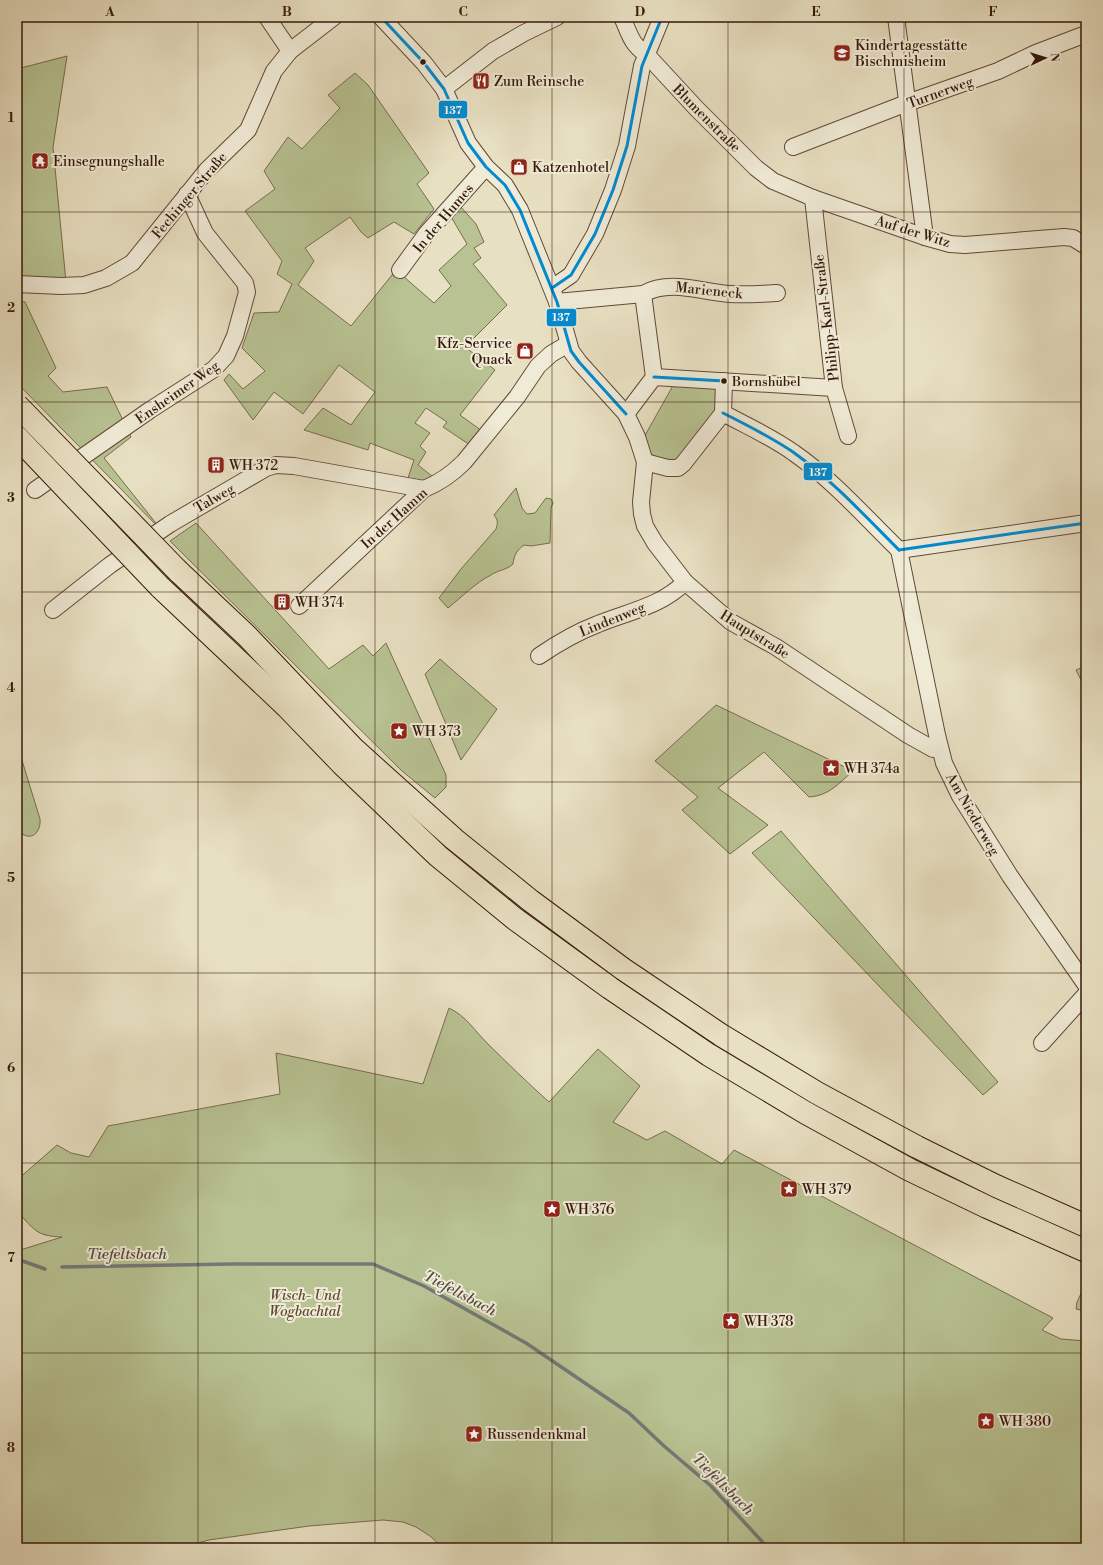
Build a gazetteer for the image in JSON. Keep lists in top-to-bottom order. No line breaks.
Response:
{"streets":{"street":["Turnerweg","Blumenstraße","Fechinger Straße","In der Humes","Auf der Witz","Marieneck","Philipp-Karl-Straße","Ensheimer Weg","Talweg","In der Hamm","Lindenweg","Hauptstraße","Am Niederweg"]},"crossings":[["Blumenstraße","Auf der Witz"],["Blumenstraße","Philipp-Karl-Straße"],["Fechinger Straße","Ensheimer Weg"],["In der Humes","Hauptstraße"],["Auf der Witz","Philipp-Karl-Straße"],["Marieneck","Hauptstraße"],["Talweg","In der Hamm"],["In der Hamm","Hauptstraße"],["Lindenweg","Hauptstraße"],["Hauptstraße","Am Niederweg"]],"water":["Tiefeltsbach"],"parks":["Wisch- Und Wogbachtal"],"places":{"school or university":["Kindertagesstätte Bischmisheim"],"restaurant":["Zum Reinsche"],"temple":["Einsegnungshalle"],"shop":["Katzenhotel","Kfz-Service Quack"],"other":["Bornshübel"],"building":["WH 372","WH 374"],"place":["WH 373","WH 374a","WH 379","WH 376","WH 378","WH 380","Russendenkmal"]},"lines":["transit line 137"],"north":"right","grid":{"columns":["A","B","C","D","E","F"],"rows":["1","2","3","4","5","6","7","8"]}}
